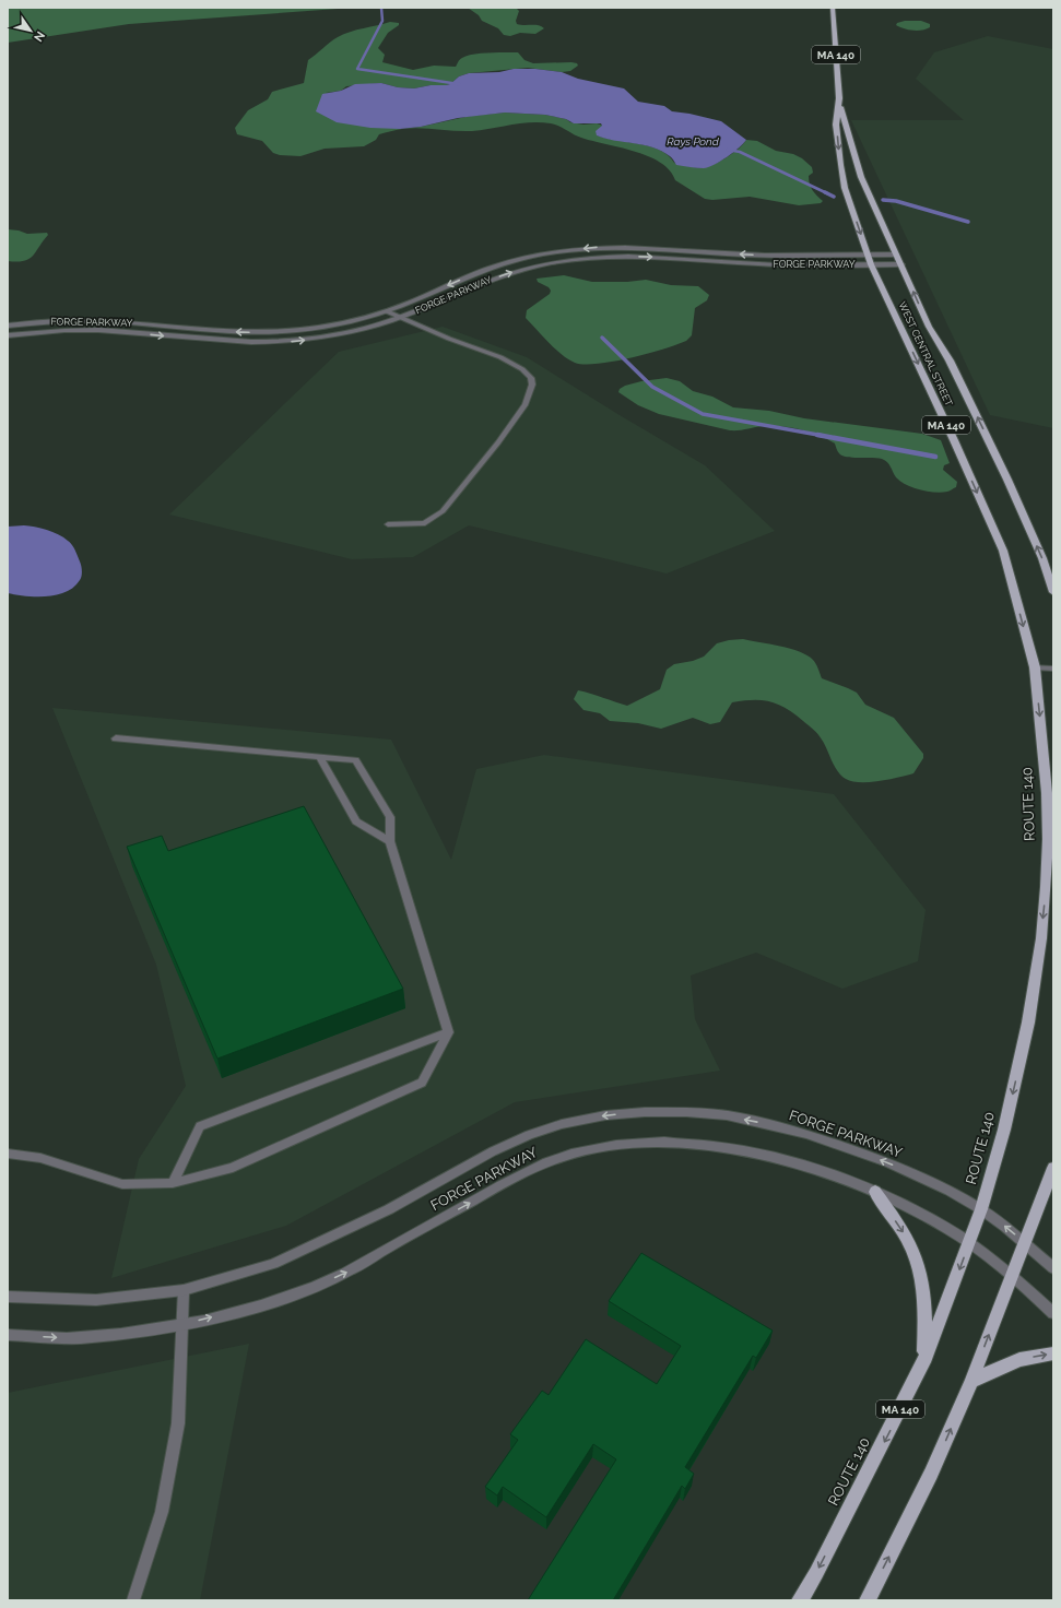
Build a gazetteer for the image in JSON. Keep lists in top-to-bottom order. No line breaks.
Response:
{"streets":{"main road":["MA 140","WEST CENTRAL STREET","ROUTE 140"],"street":["FORGE PARKWAY"]},"crossings":[["FORGE PARKWAY","WEST CENTRAL STREET"],["FORGE PARKWAY","ROUTE 140"],["WEST CENTRAL STREET","ROUTE 140"]],"water":["Rays Pond"],"north":"bottom right"}
